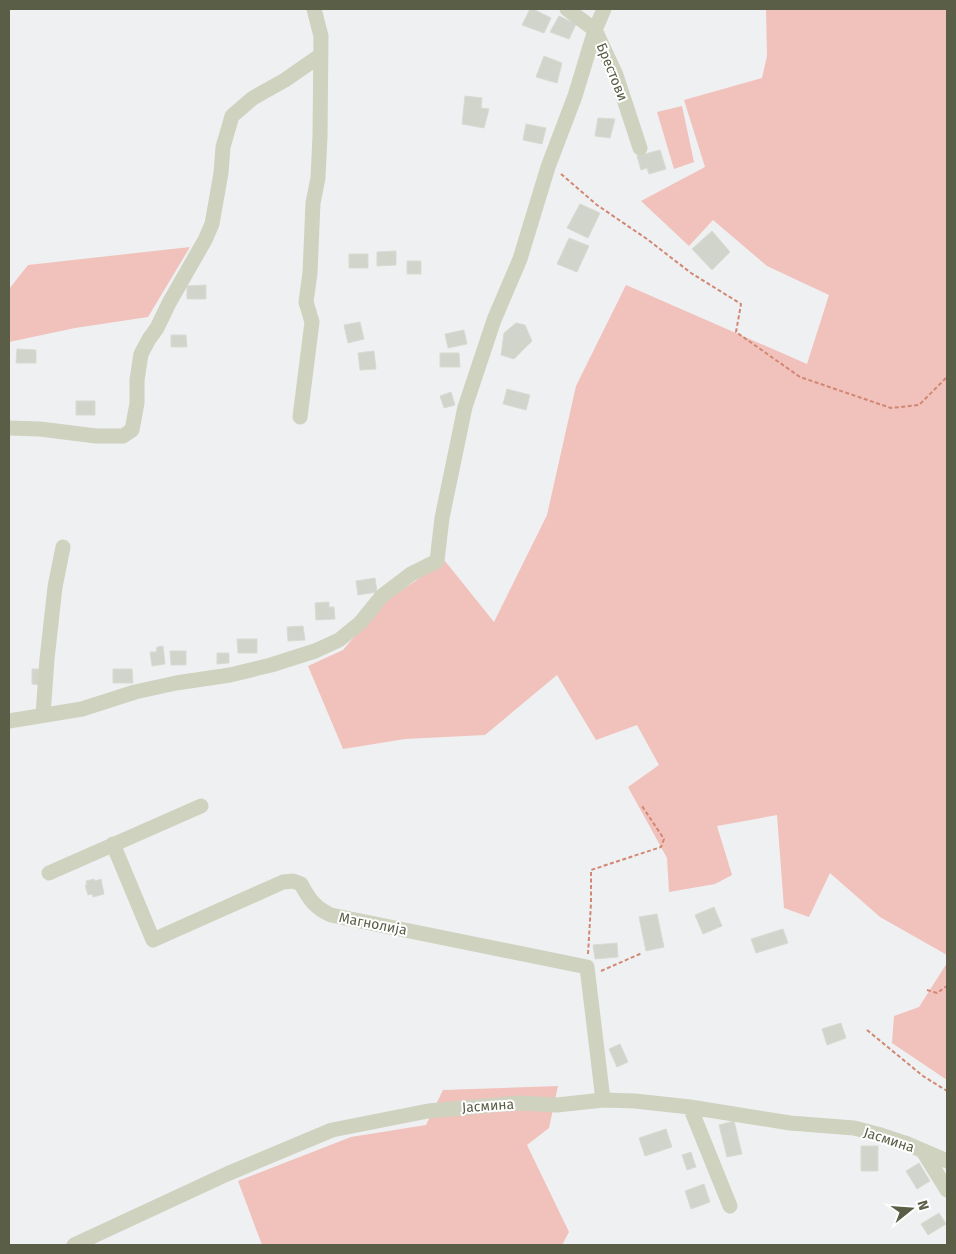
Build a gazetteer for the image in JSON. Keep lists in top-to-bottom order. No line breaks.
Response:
{"streets":{"street":["Брестови","Магнолија","Јасмина"]},"north":"right"}
